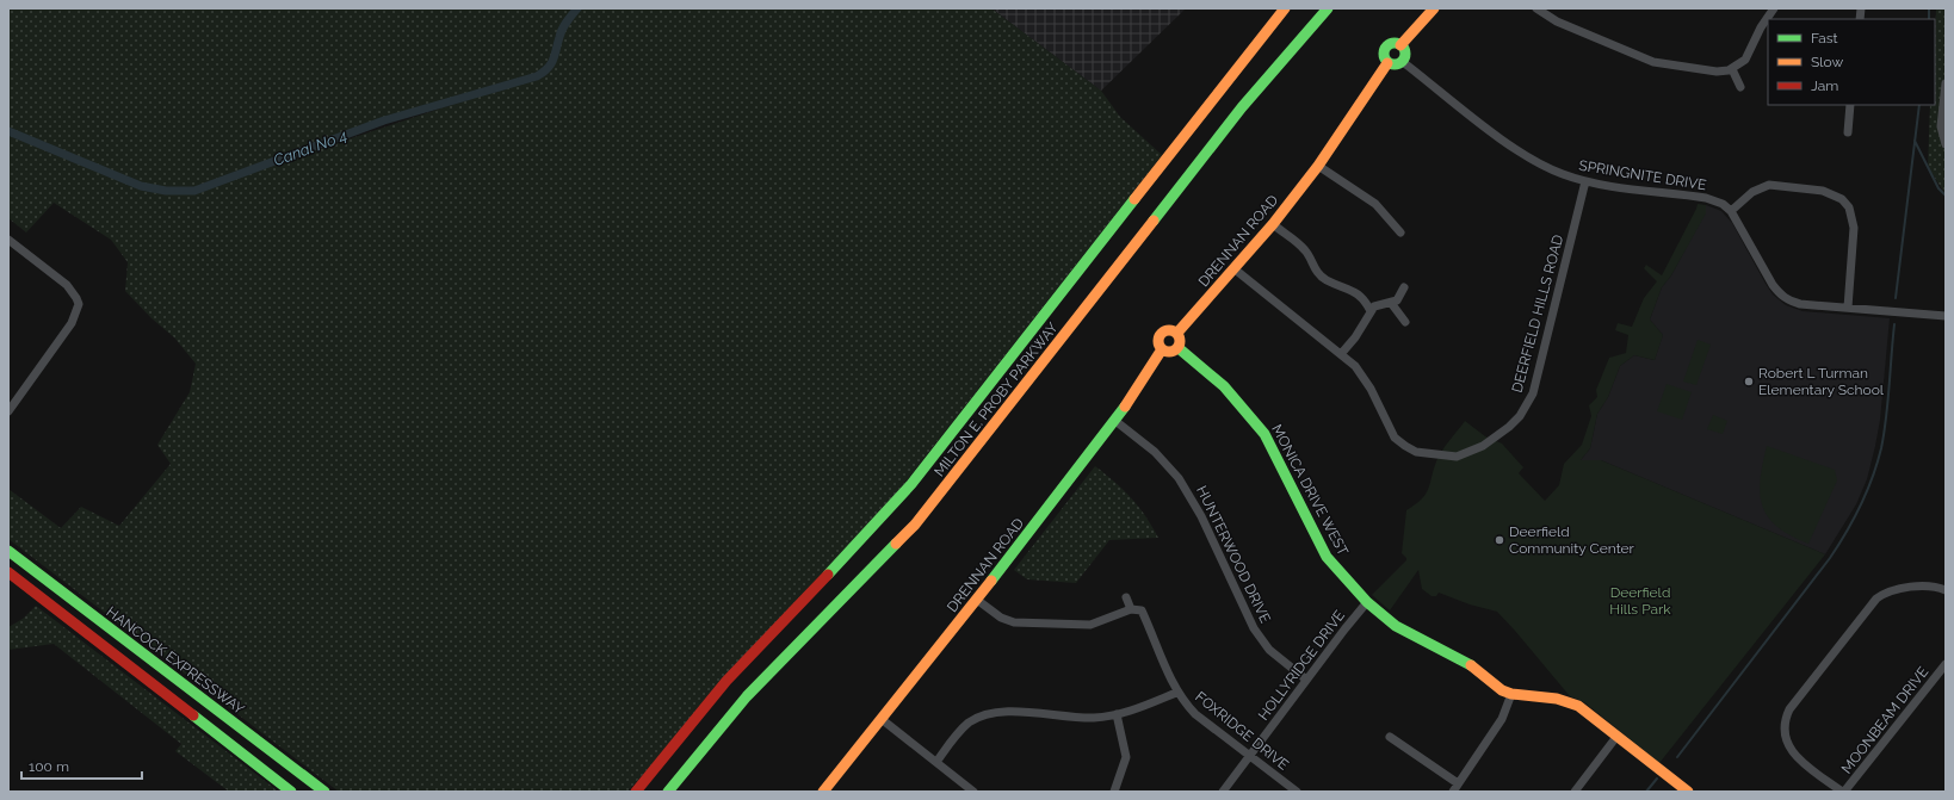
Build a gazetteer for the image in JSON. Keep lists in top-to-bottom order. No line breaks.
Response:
{"streets":{"main road":["DRENNAN ROAD","MILTON E. PROBY PARKWAY","MONICA DRIVE WEST","HANCOCK EXPRESSWAY"],"street":["SPRINGNITE DRIVE","DEERFIELD HILLS ROAD","HUNTERWOOD DRIVE","HOLLYRIDGE DRIVE","MOONBEAM DRIVE","FOXRIDGE DRIVE"]},"crossings":[["SPRINGNITE DRIVE","DRENNAN ROAD"],["SPRINGNITE DRIVE","DEERFIELD HILLS ROAD"],["DRENNAN ROAD","DEERFIELD HILLS ROAD"],["DRENNAN ROAD","MONICA DRIVE WEST"],["DRENNAN ROAD","HUNTERWOOD DRIVE"],["MONICA DRIVE WEST","HOLLYRIDGE DRIVE"],["HUNTERWOOD DRIVE","HOLLYRIDGE DRIVE"],["HOLLYRIDGE DRIVE","FOXRIDGE DRIVE"]],"water":["Canal No 4"],"parks":["Deerfield Hills Park"],"places":["Robert L Turman Elementary School","Deerfield Community Center"],"legend":["Fast","Slow","Jam"],"scale_bar":"100 m"}
